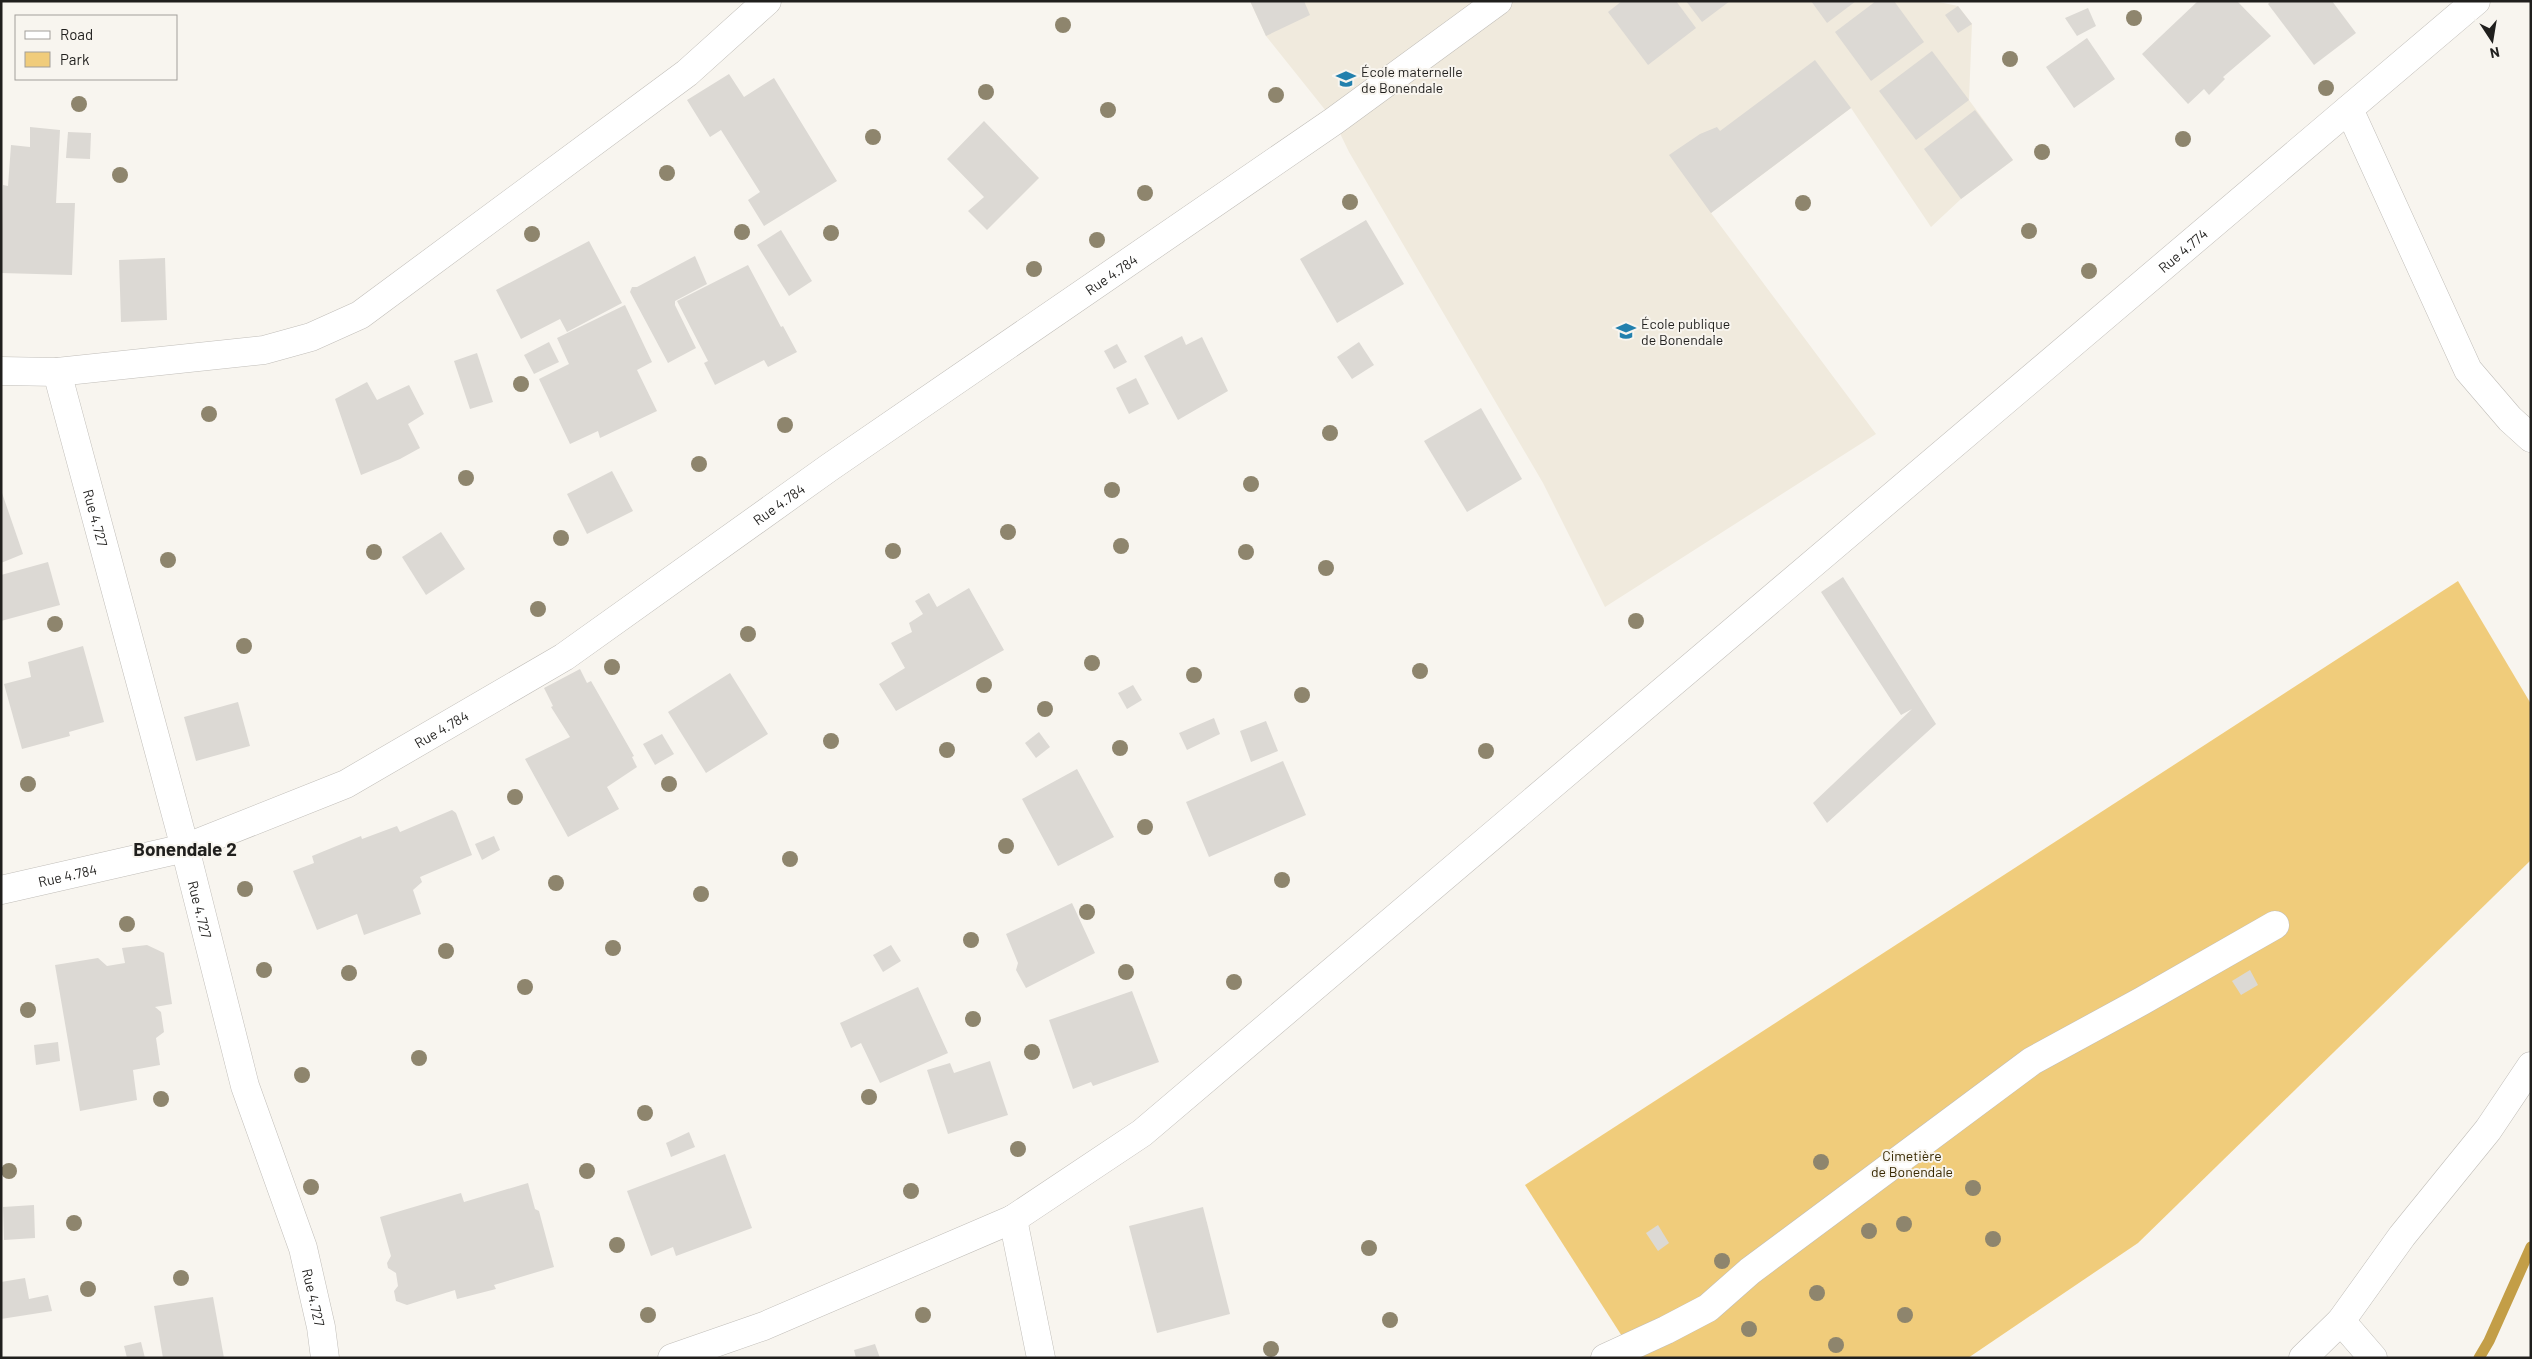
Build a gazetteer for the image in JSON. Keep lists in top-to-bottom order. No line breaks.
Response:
{"streets":{"street":["Rue 4.774","Rue 4.784","Rue 4.727"]},"crossings":[["Rue 4.784","Rue 4.727"]],"districts":["Bonendale 2"],"parks":["Cimetière de Bonendale"],"places":{"school or university":["École maternelle de Bonendale","École publique de Bonendale"]},"legend":["Road","Park"],"north":"bottom"}
